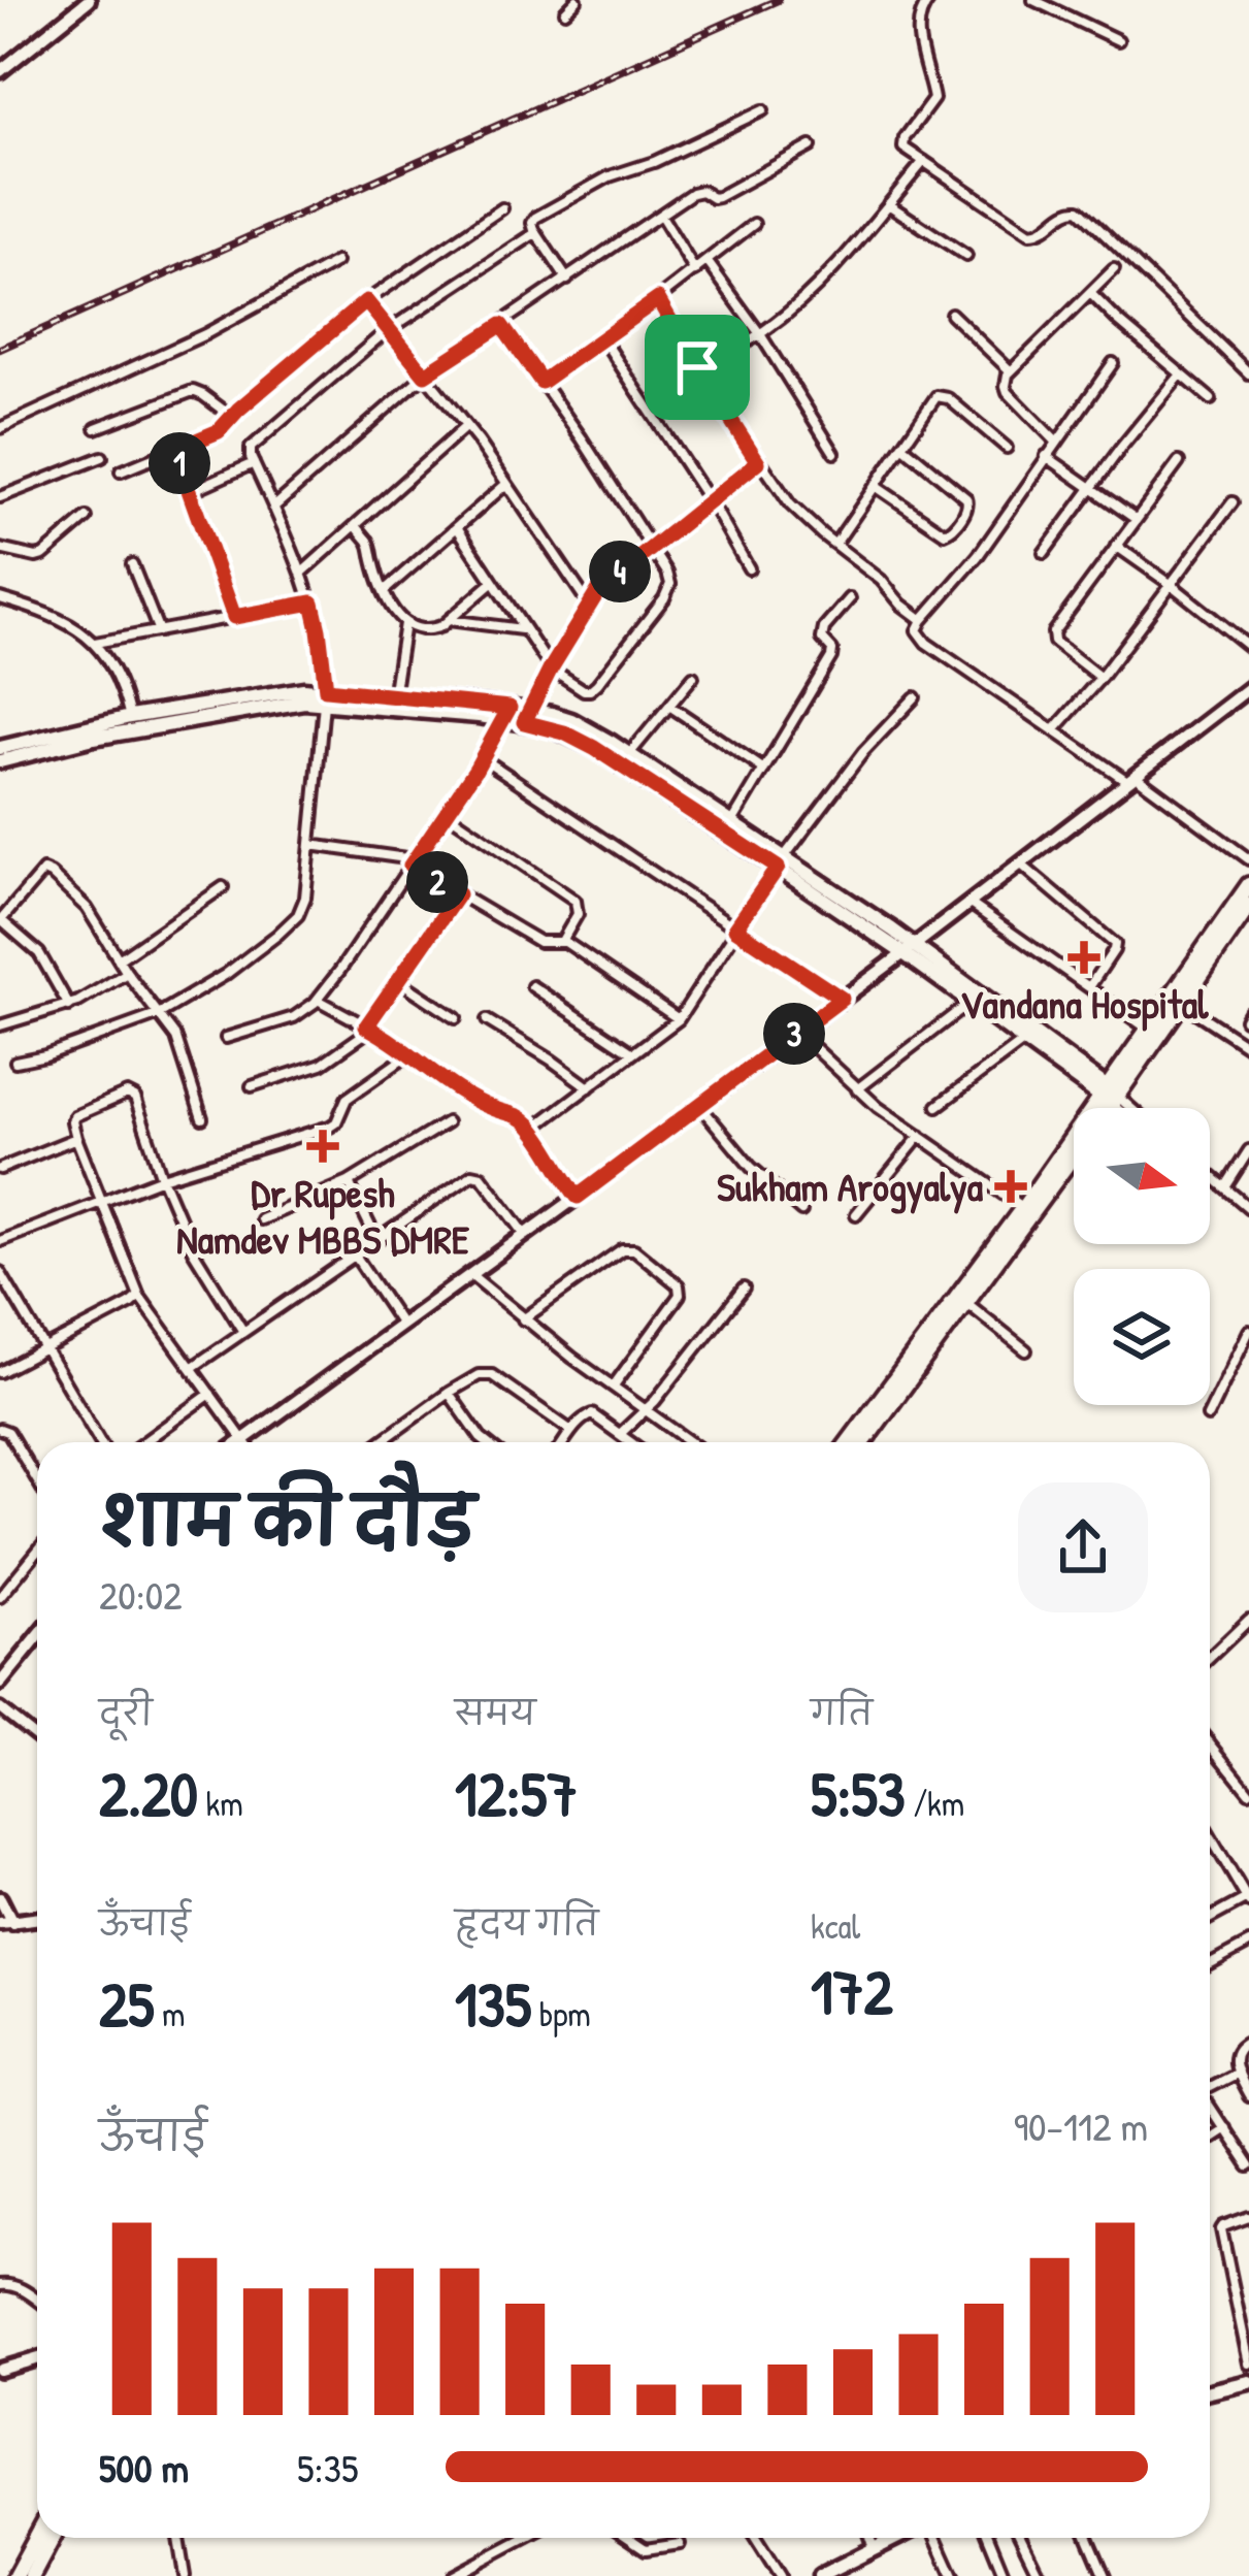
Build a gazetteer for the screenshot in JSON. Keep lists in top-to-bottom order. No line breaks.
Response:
{"places":{"health":["Vandana Hospital","Dr Rupesh Namdev MBBS DMRE","Sukham Arogyalya"]},"north":"right","page":{"pins":["1","4","2","3"],"heading":["शाम की दौड़","20:02"],"stats":[["दूरी","2.20 km"],["समय","12:57"],["गति","5:53 /km"],["ऊँचाई","25 m"],["हृदय गति","135 bpm"],["kcal","172"]],"chart":["ऊँचाई","90–112 m"],"list":[{"name":"500 m","note":"5:35"}]}}
